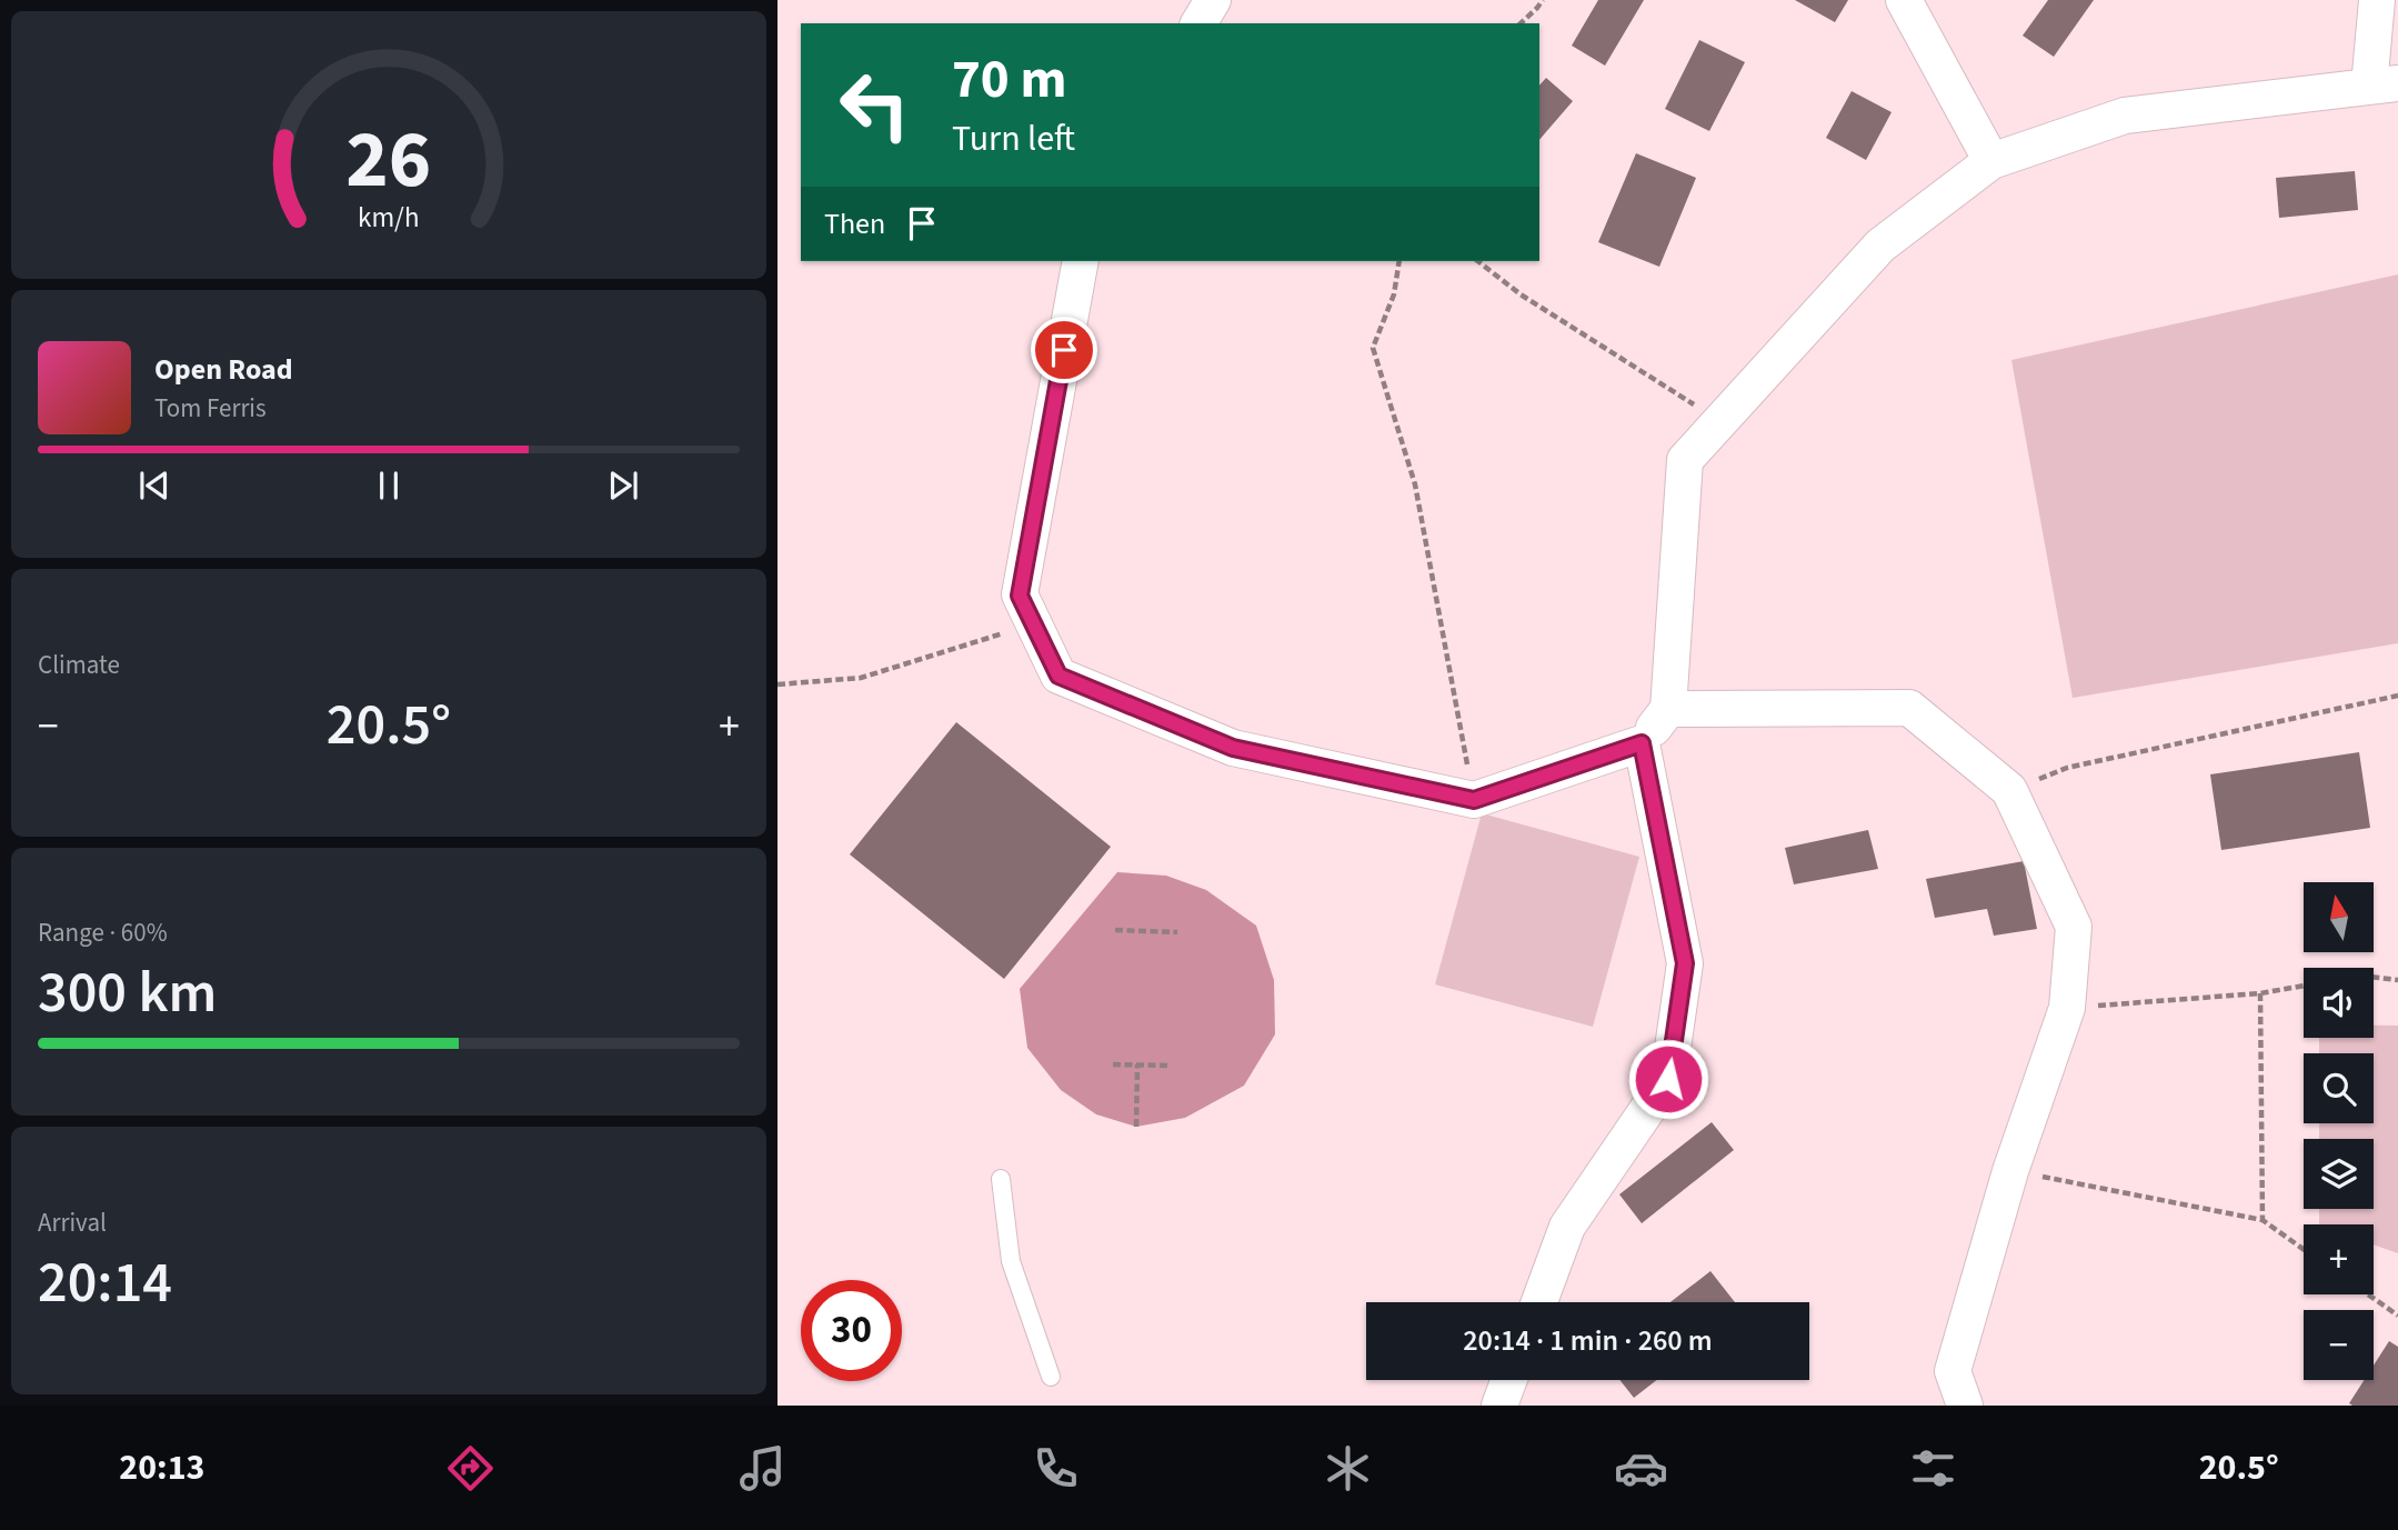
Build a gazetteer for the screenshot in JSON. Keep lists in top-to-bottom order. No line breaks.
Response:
{"north":"top","page":{"turn":["70 m","Turn left"],"then":"Then","song":["Open Road","Tom Ferris"],"tile":["Climate",["Range · 60%","300 km"],["Arrival","20:14"]],"heat":["−","20.5°","+"],"map_buttons":["+","−"],"limit":"30","trip":"20:14 · 1 min · 260 m","tabs":["20:13","20.5°"],"gauge":["26","km/h"]}}
